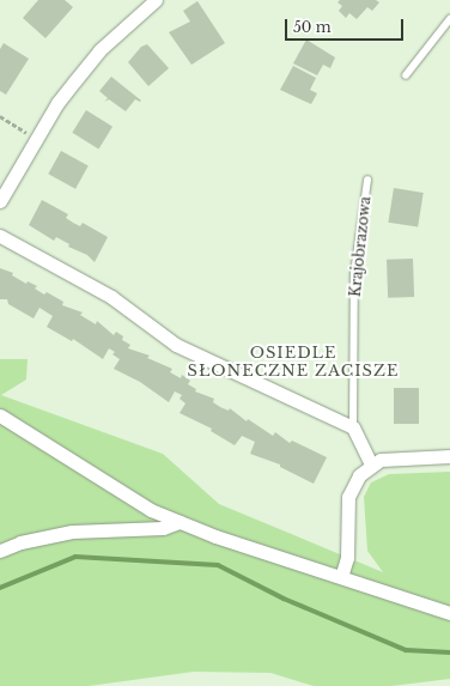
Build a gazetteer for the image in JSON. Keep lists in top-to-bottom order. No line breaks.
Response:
{"streets":{"lane":["Krajobrazowa"]},"districts":["OSIEDLE SŁONECZNE ZACISZE"],"scale_bar":"50 m"}
